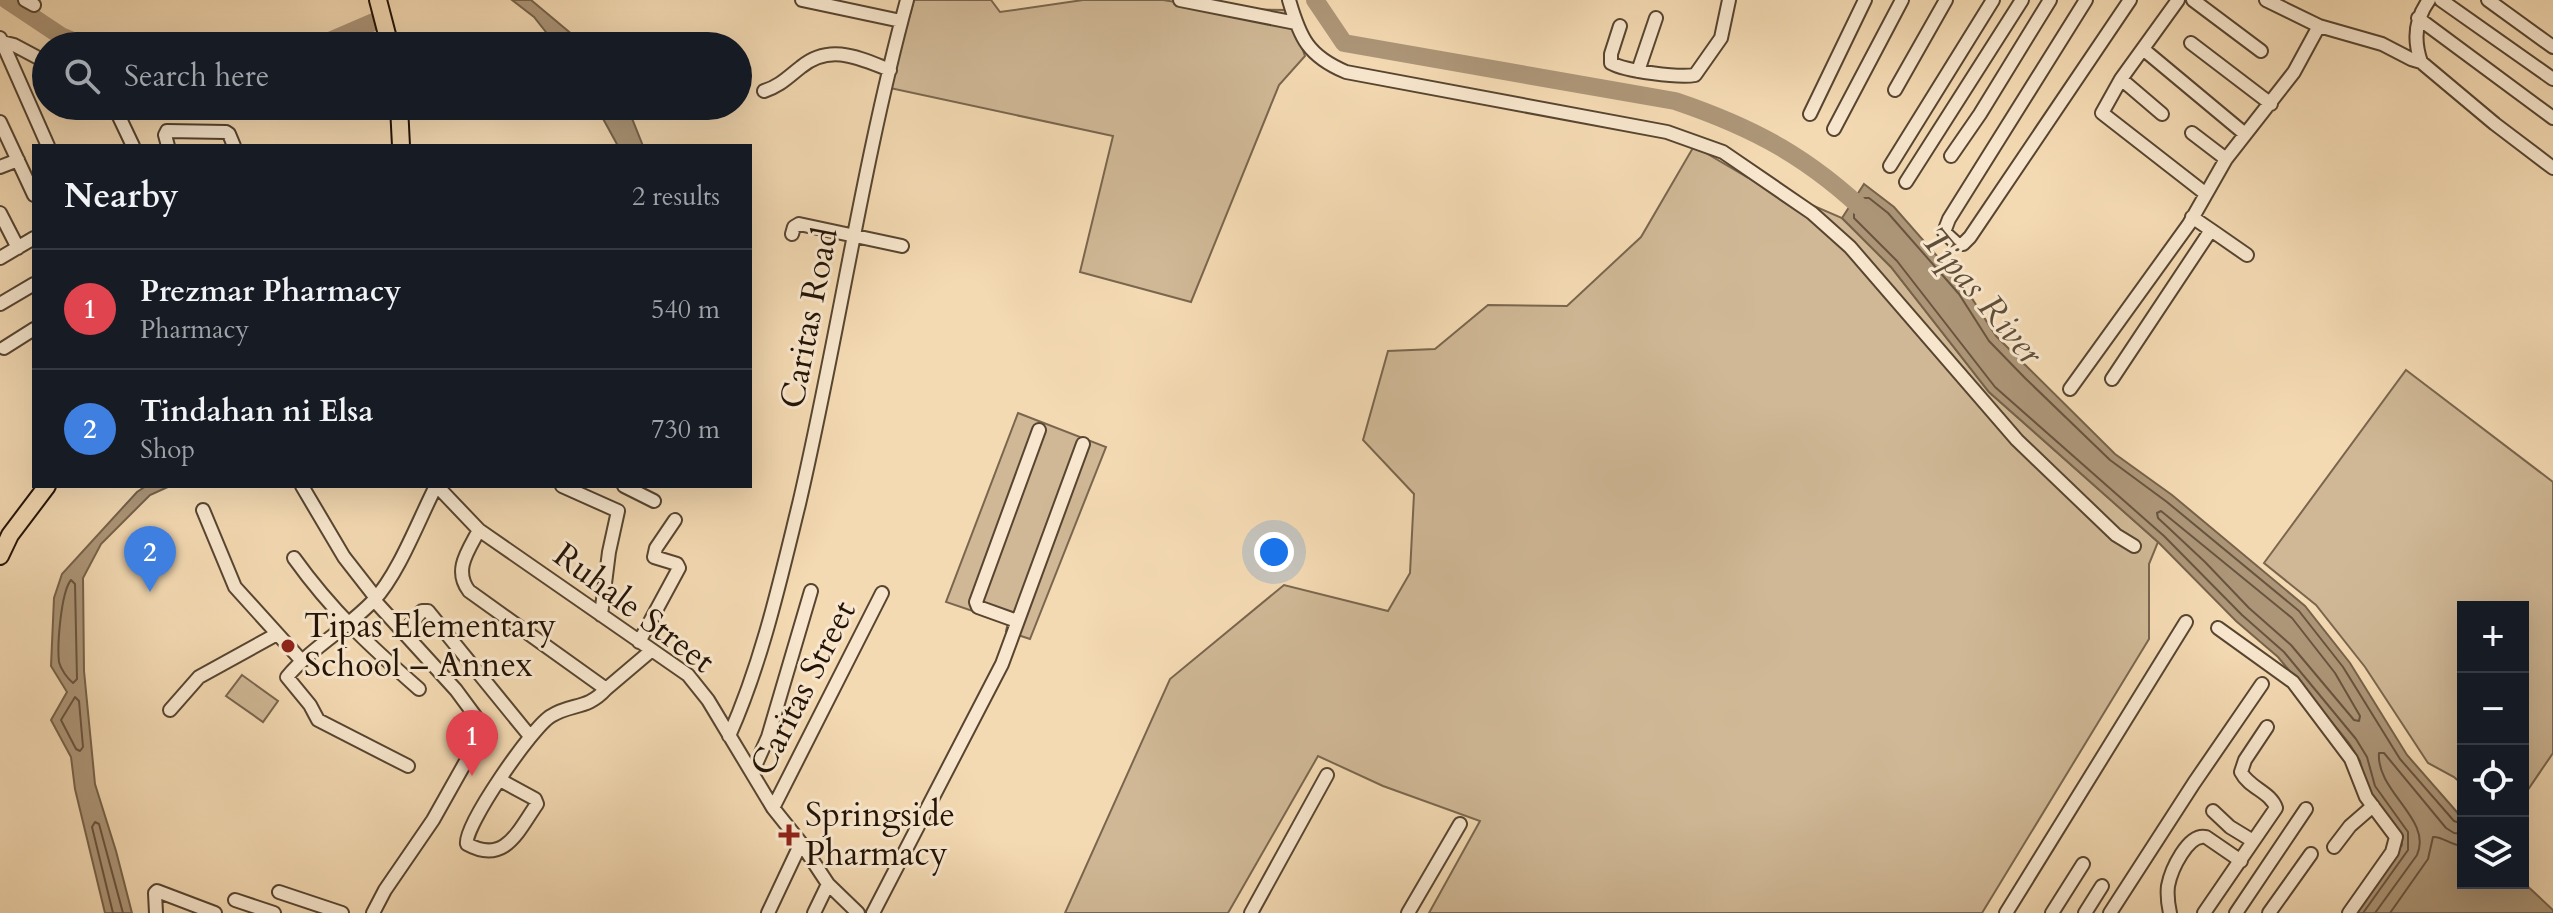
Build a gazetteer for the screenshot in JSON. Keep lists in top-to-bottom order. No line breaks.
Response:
{"streets":{"street":["Caritas Road","Ruhale Street","Caritas Street"]},"crossings":[["Caritas Road","Ruhale Street"],["Ruhale Street","Caritas Street"]],"water":["Tipas River"],"places":{"other":["Tipas Elementary School – Annex"],"health":["Springside Pharmacy"]},"page":{"search":"Search here","heading":["Nearby","2 results"],"list":[{"mark":"1","name":"Prezmar Pharmacy","note":"Pharmacy","value":"540 m"},{"mark":"2","name":"Tindahan ni Elsa","note":"Shop","value":"730 m"}],"pins":["2","1"],"map_buttons":["+","−"]}}
